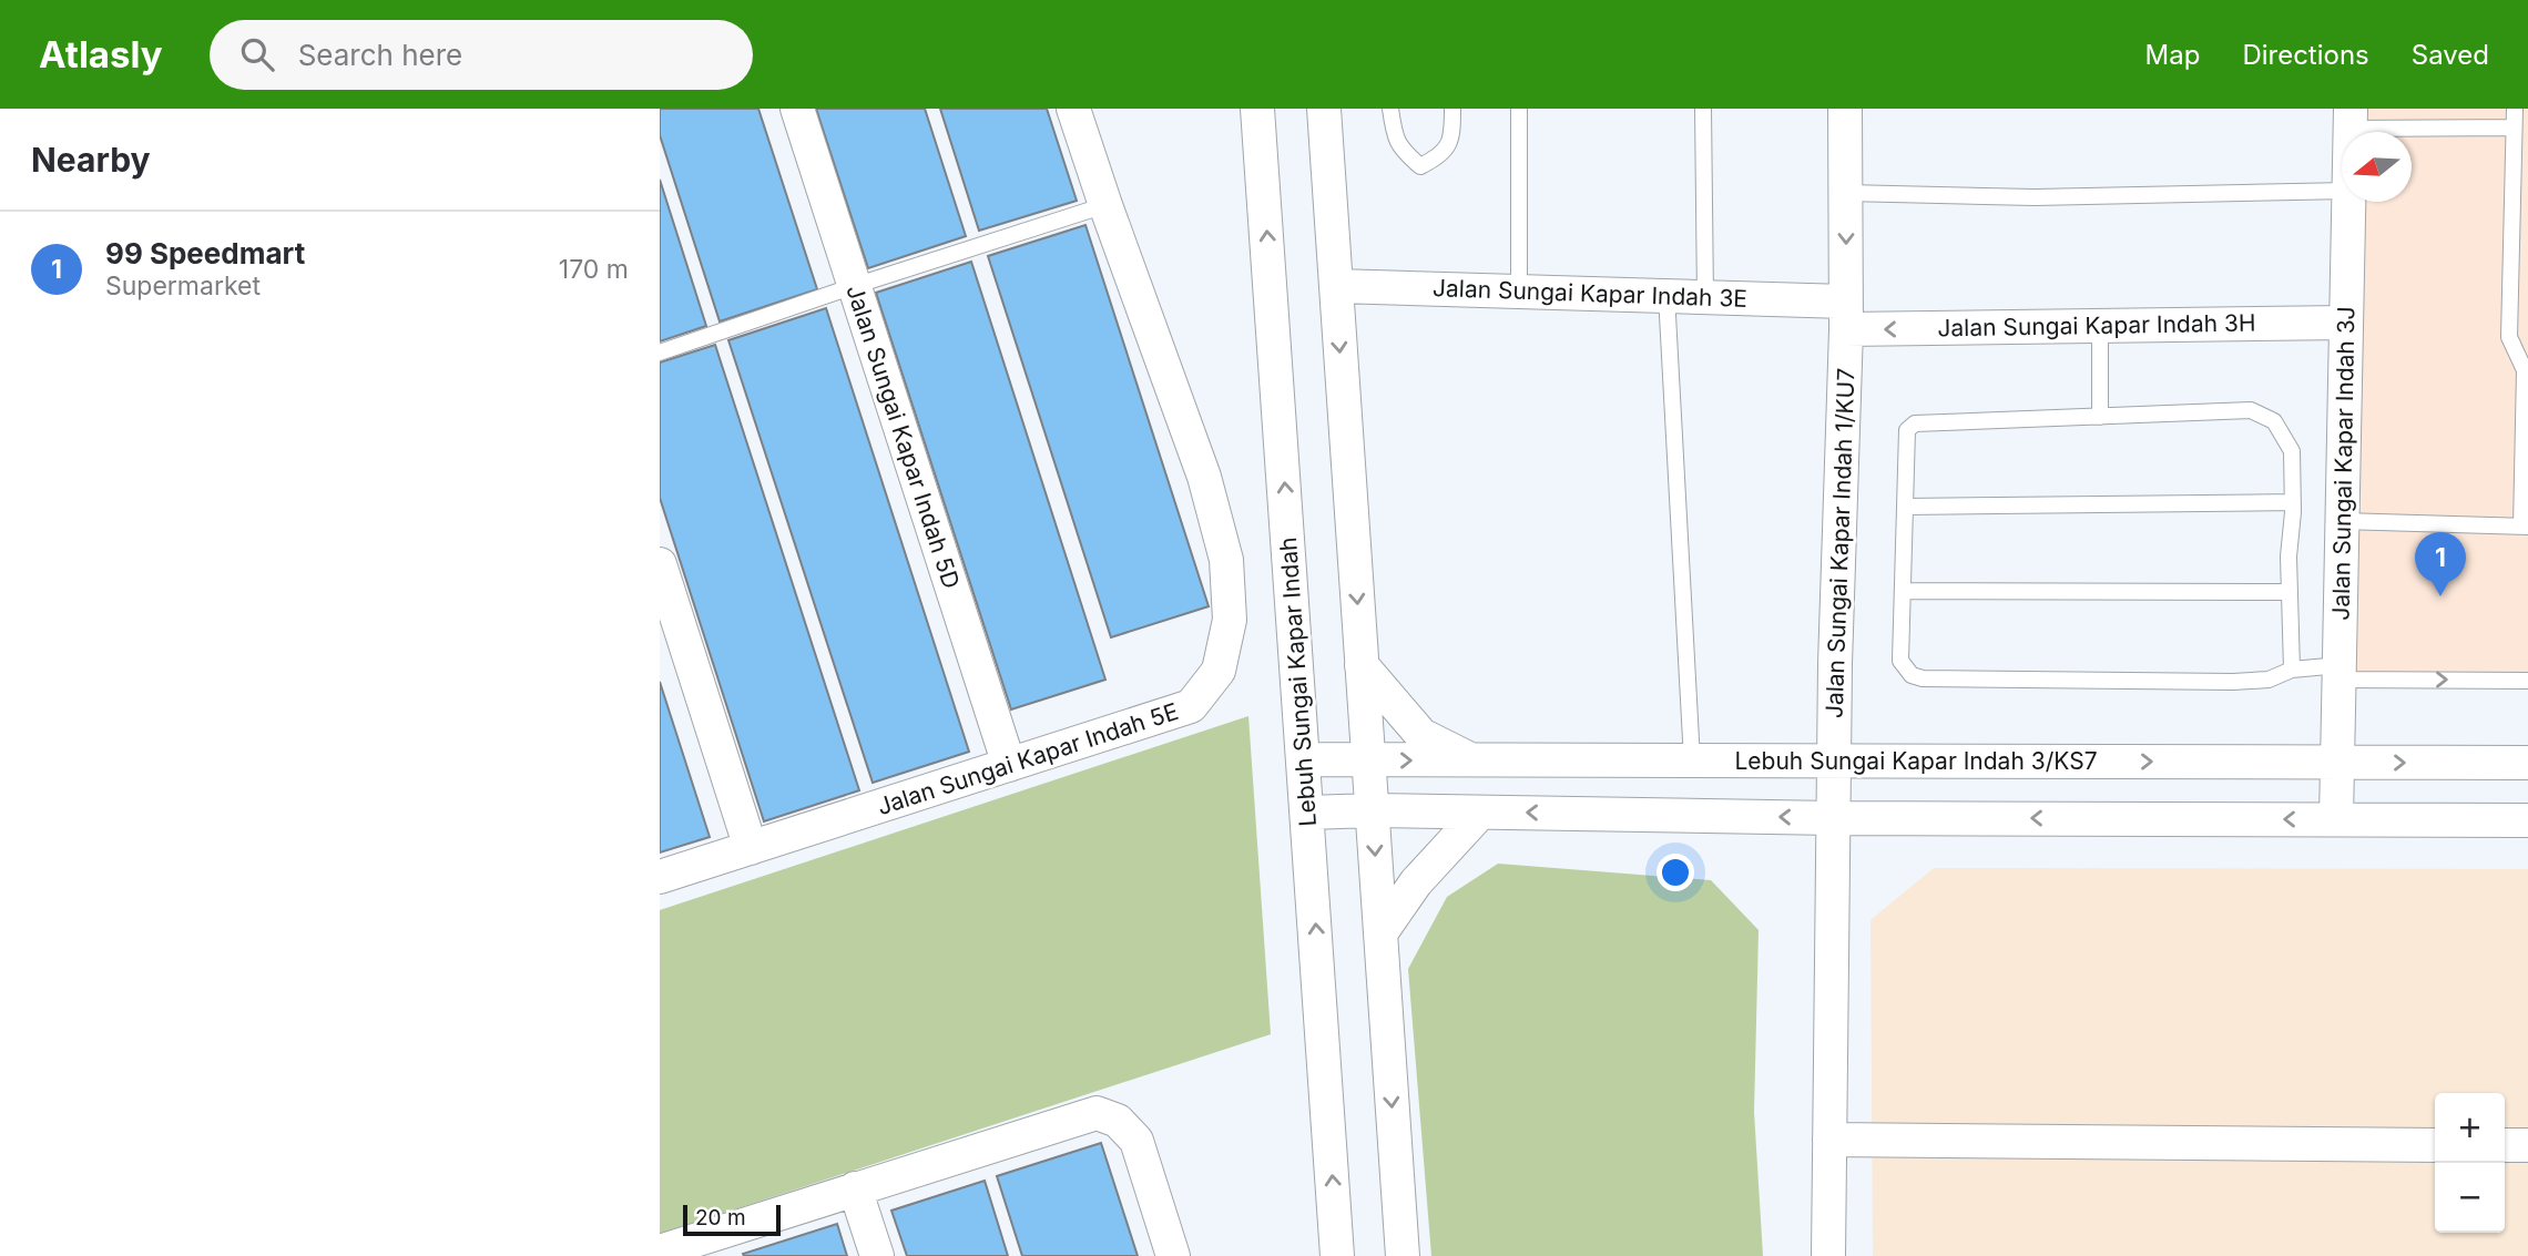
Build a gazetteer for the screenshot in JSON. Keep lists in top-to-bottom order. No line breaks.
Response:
{"streets":{"street":["Jalan Sungai Kapar Indah 3E","Jalan Sungai Kapar Indah 3H","Jalan Sungai Kapar Indah 5D","Jalan Sungai Kapar Indah 3J","Jalan Sungai Kapar Indah 1/KU7","Lebuh Sungai Kapar Indah","Jalan Sungai Kapar Indah 5E","Lebuh Sungai Kapar Indah 3/KS7"]},"crossings":[["Jalan Sungai Kapar Indah 3E","Jalan Sungai Kapar Indah 3H"],["Jalan Sungai Kapar Indah 3E","Jalan Sungai Kapar Indah 1/KU7"],["Jalan Sungai Kapar Indah 3H","Jalan Sungai Kapar Indah 3J"],["Jalan Sungai Kapar Indah 3H","Jalan Sungai Kapar Indah 1/KU7"],["Jalan Sungai Kapar Indah 5D","Jalan Sungai Kapar Indah 5E"],["Jalan Sungai Kapar Indah 3J","Lebuh Sungai Kapar Indah 3/KS7"],["Jalan Sungai Kapar Indah 1/KU7","Lebuh Sungai Kapar Indah 3/KS7"],["Lebuh Sungai Kapar Indah","Lebuh Sungai Kapar Indah 3/KS7"]],"one_way":["Jalan Sungai Kapar Indah 3H"],"scale_bar":"20 m","north":"left","page":{"header":"Atlasly","search":"Search here","nav":["Map","Directions","Saved"],"heading":"Nearby","list":[{"mark":"1","name":"99 Speedmart","note":"Supermarket","value":"170 m"}],"pins":"1","map_buttons":["+","−"],"scale":"20 m"}}
